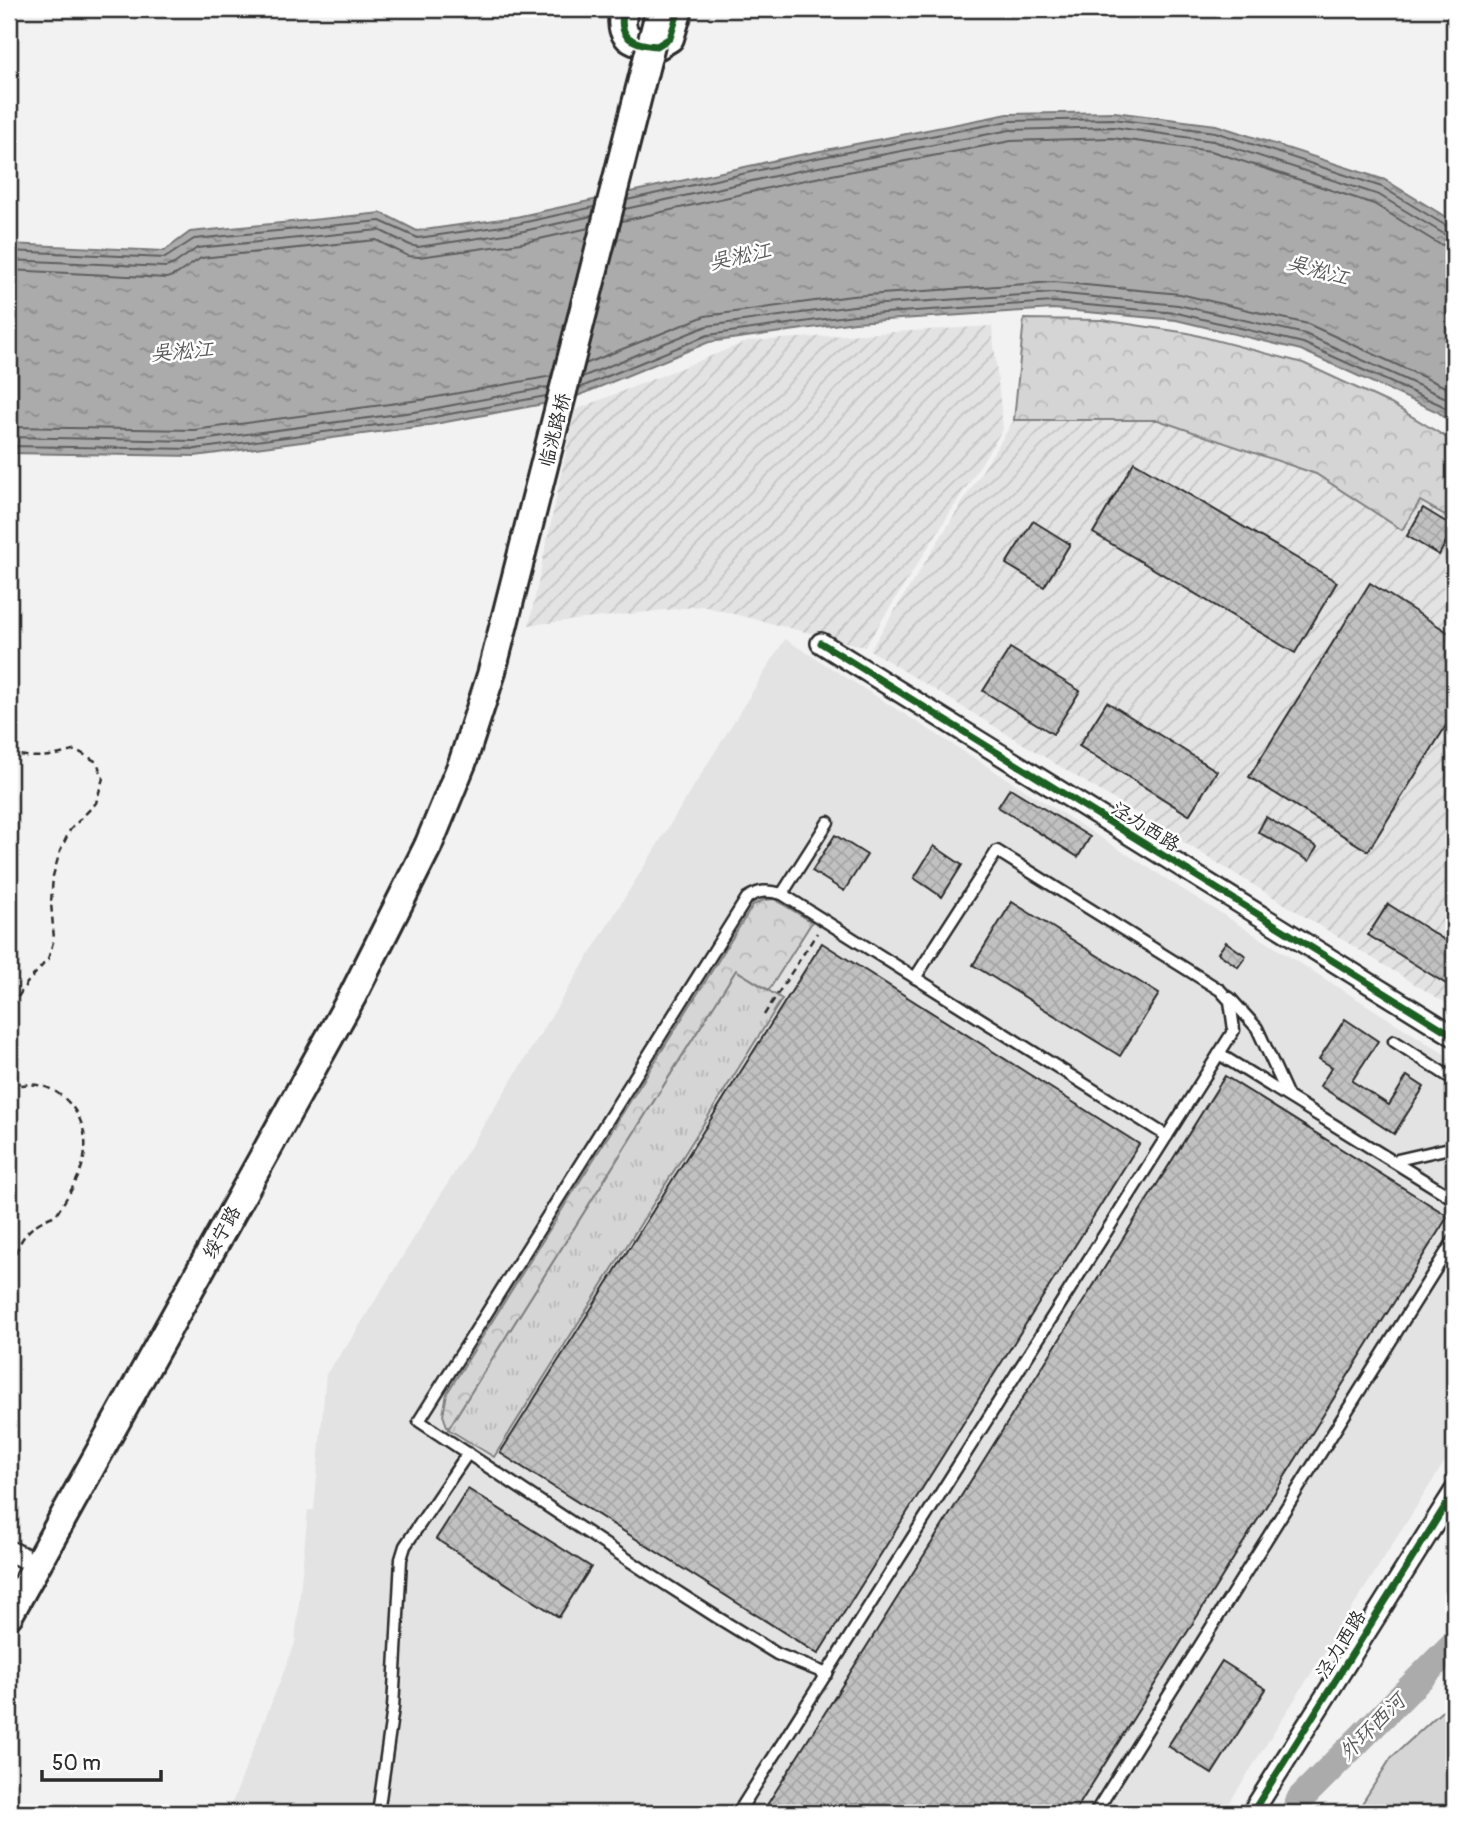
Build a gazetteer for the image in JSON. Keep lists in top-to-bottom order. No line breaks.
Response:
{"streets":{"main road":["临洮路桥","绥宁路"],"street":["泾力西路"]},"crossings":[["临洮路桥","绥宁路"]],"water":["吴淞江","外环西河"],"scale_bar":"50 m"}
